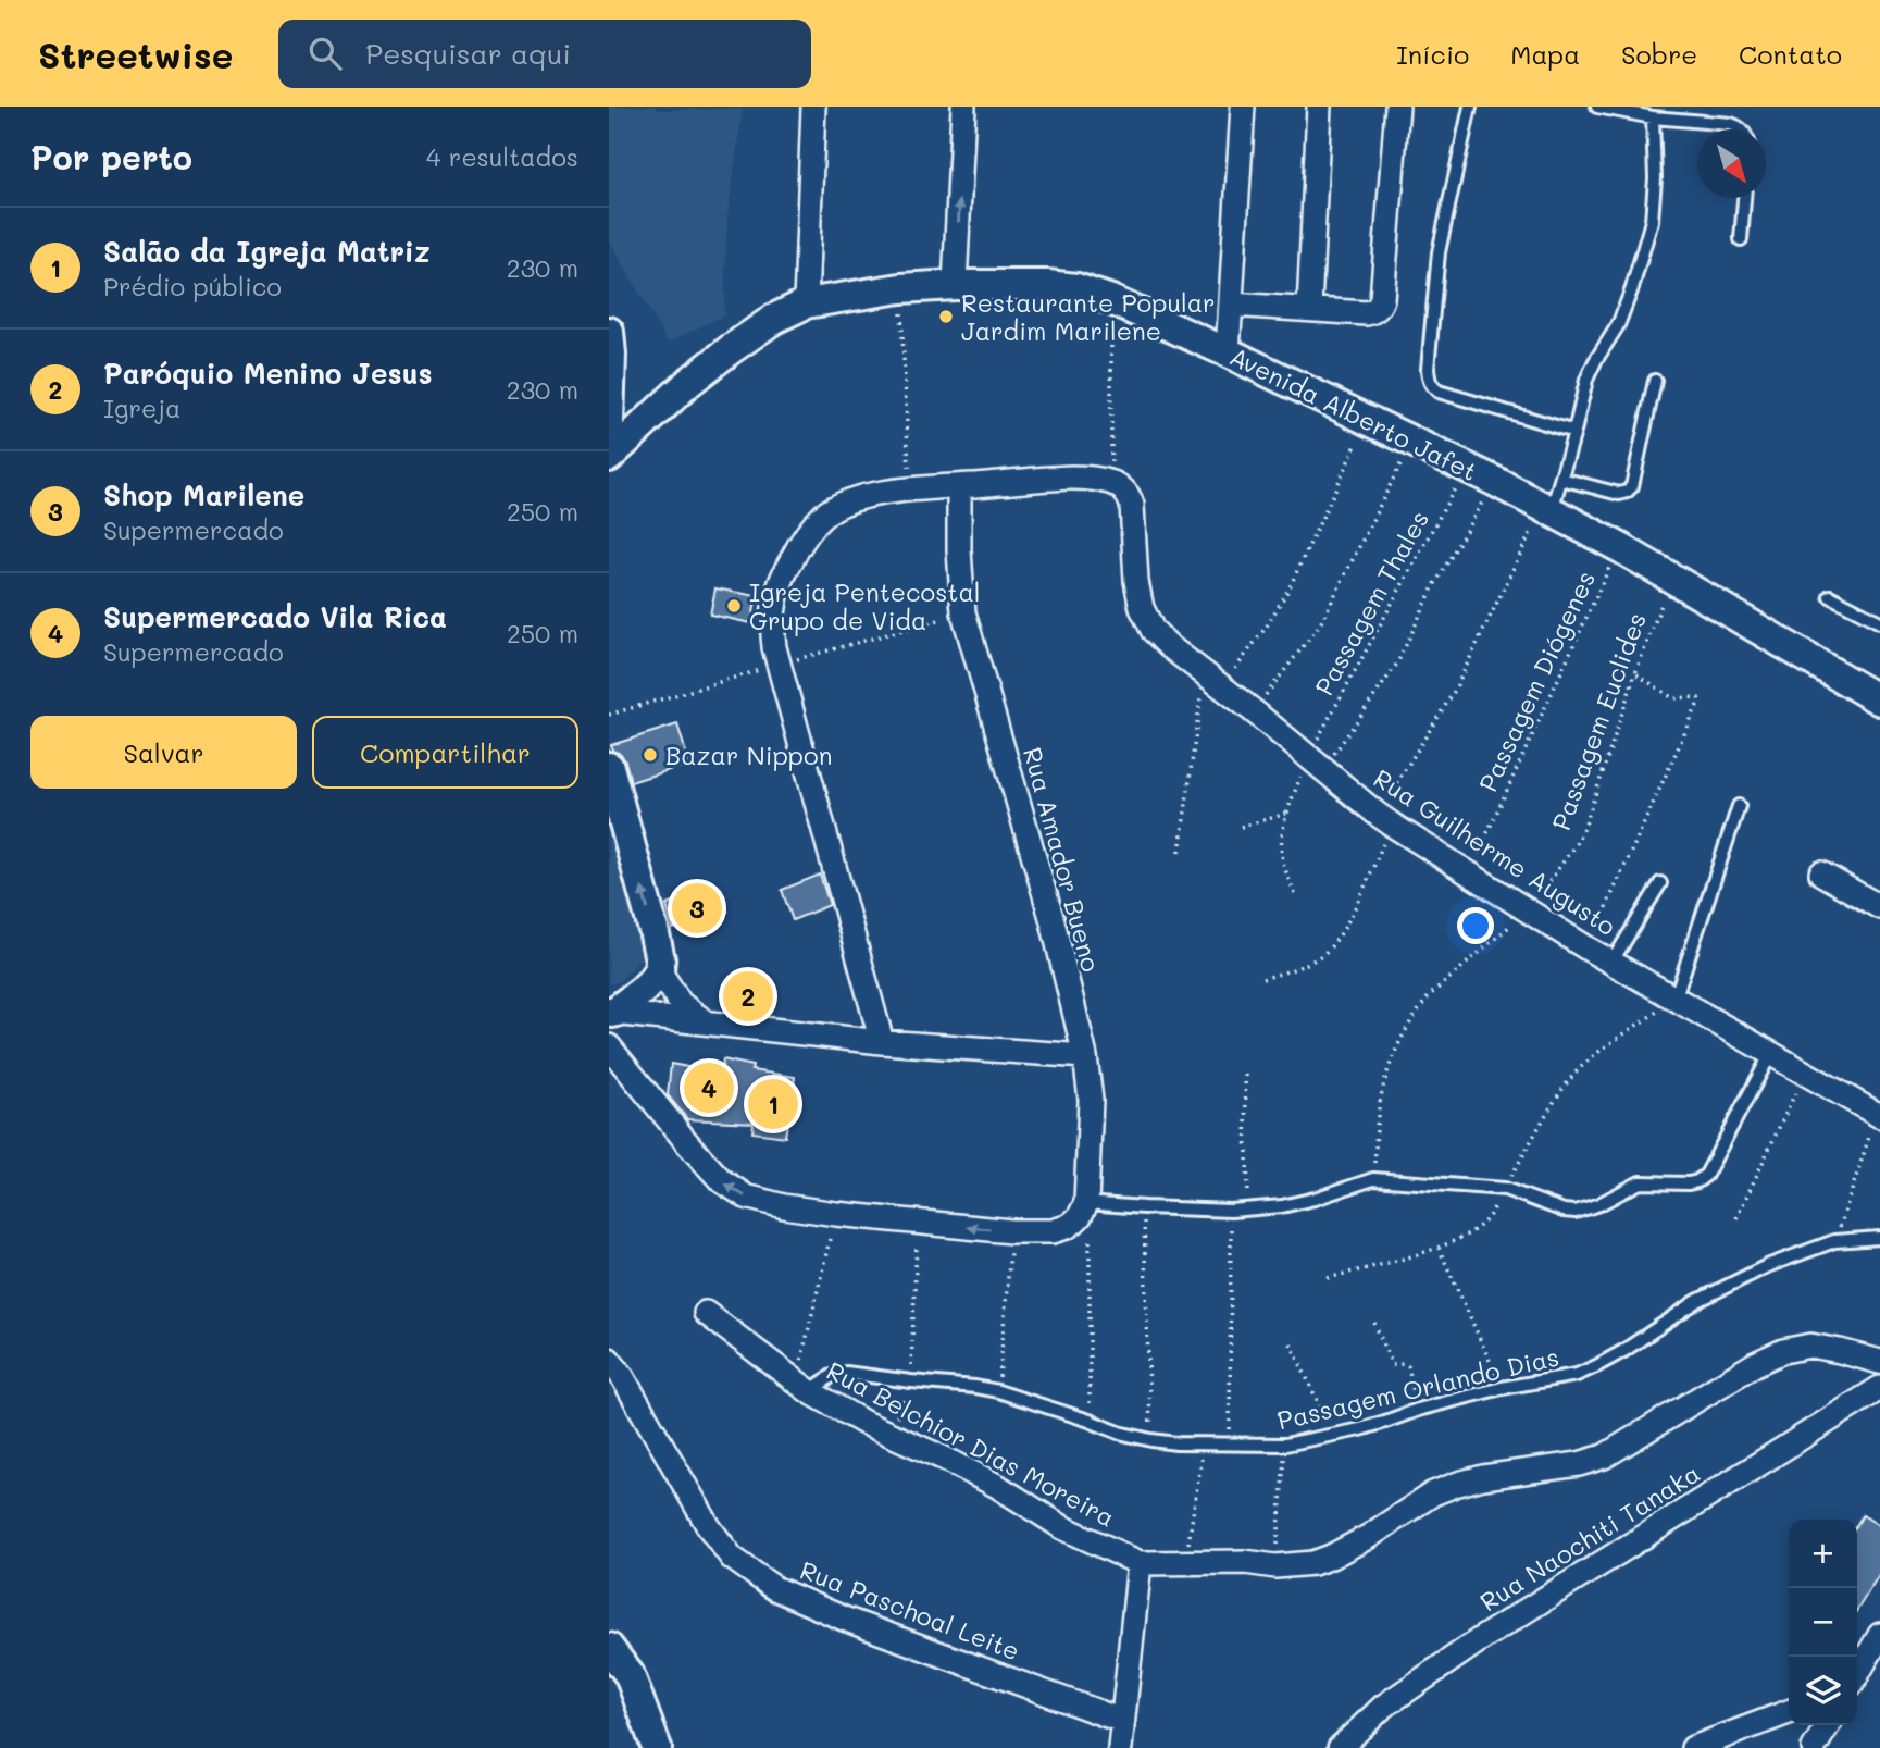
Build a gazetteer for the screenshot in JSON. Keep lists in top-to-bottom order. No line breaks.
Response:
{"streets":{"street":["Avenida Alberto Jafet","Rua Guilherme Augusto","Rua Amador Bueno","Rua Belchior Dias Moreira","Rua Naochiti Tanaka","Rua Paschoal Leite"],"lane":["Passagem Orlando Dias"],"path":["Passagem Thales","Passagem Diógenes","Passagem Euclides"]},"crossings":[["Avenida Alberto Jafet","Passagem Thales"],["Avenida Alberto Jafet","Passagem Diógenes"],["Avenida Alberto Jafet","Passagem Euclides"],["Passagem Thales","Rua Guilherme Augusto"],["Passagem Diógenes","Rua Guilherme Augusto"],["Passagem Euclides","Rua Guilherme Augusto"],["Passagem Orlando Dias","Rua Belchior Dias Moreira"]],"places":["Restaurante Popular Jardim Marilene","Igreja Pentecostal Grupo de Vida","Bazar Nippon"],"north":"bottom right","page":{"header":"Streetwise","search":"Pesquisar aqui","nav":["Início","Mapa","Sobre","Contato"],"heading":["Por perto","4 resultados"],"list":[{"mark":"1","name":"Salão da Igreja Matriz","note":"Prédio público","value":"230 m"},{"mark":"2","name":"Paróquio Menino Jesus","note":"Igreja","value":"230 m"},{"mark":"3","name":"Shop Marilene","note":"Supermercado","value":"250 m"},{"mark":"4","name":"Supermercado Vila Rica","note":"Supermercado","value":"250 m"}],"buttons":["Salvar","Compartilhar"],"pins":["3","2","4","1"],"map_buttons":["+","−"]}}
